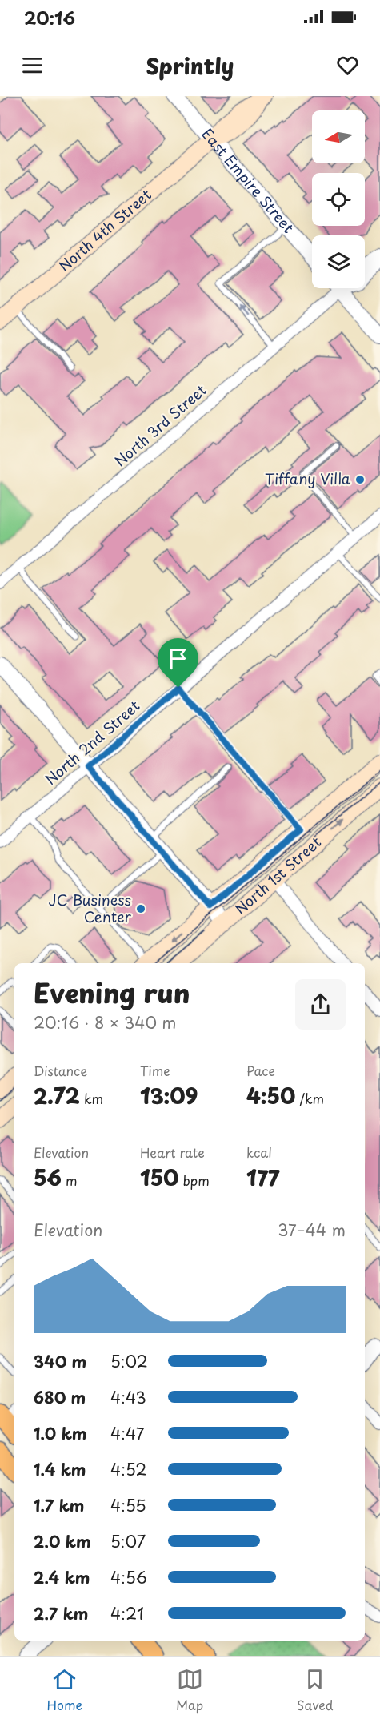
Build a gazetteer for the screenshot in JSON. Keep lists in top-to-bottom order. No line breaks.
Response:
{"streets":{"main road":["North 4th Street","North 1st Street"],"street":["East Empire Street","North 3rd Street","North 2nd Street"]},"crossings":[["East Empire Street","North 4th Street"]],"places":["Tiffany Villa","JC Business Center"],"north":"left","page":{"status":"20:16","header":"Sprintly","heading":["Evening run","20:16 · 8 × 340 m"],"stats":[["Distance","2.72 km"],["Time","13:09"],["Pace","4:50 /km"],["Elevation","56 m"],["Heart rate","150 bpm"],["kcal","177"]],"chart":["Elevation","37–44 m"],"list":[{"name":"340 m","note":"5:02"},{"name":"680 m","note":"4:43"},{"name":"1.0 km","note":"4:47"},{"name":"1.4 km","note":"4:52"},{"name":"1.7 km","note":"4:55"},{"name":"2.0 km","note":"5:07"},{"name":"2.4 km","note":"4:56"},{"name":"2.7 km","note":"4:21"}],"tabs":["Home","Map","Saved"]}}
